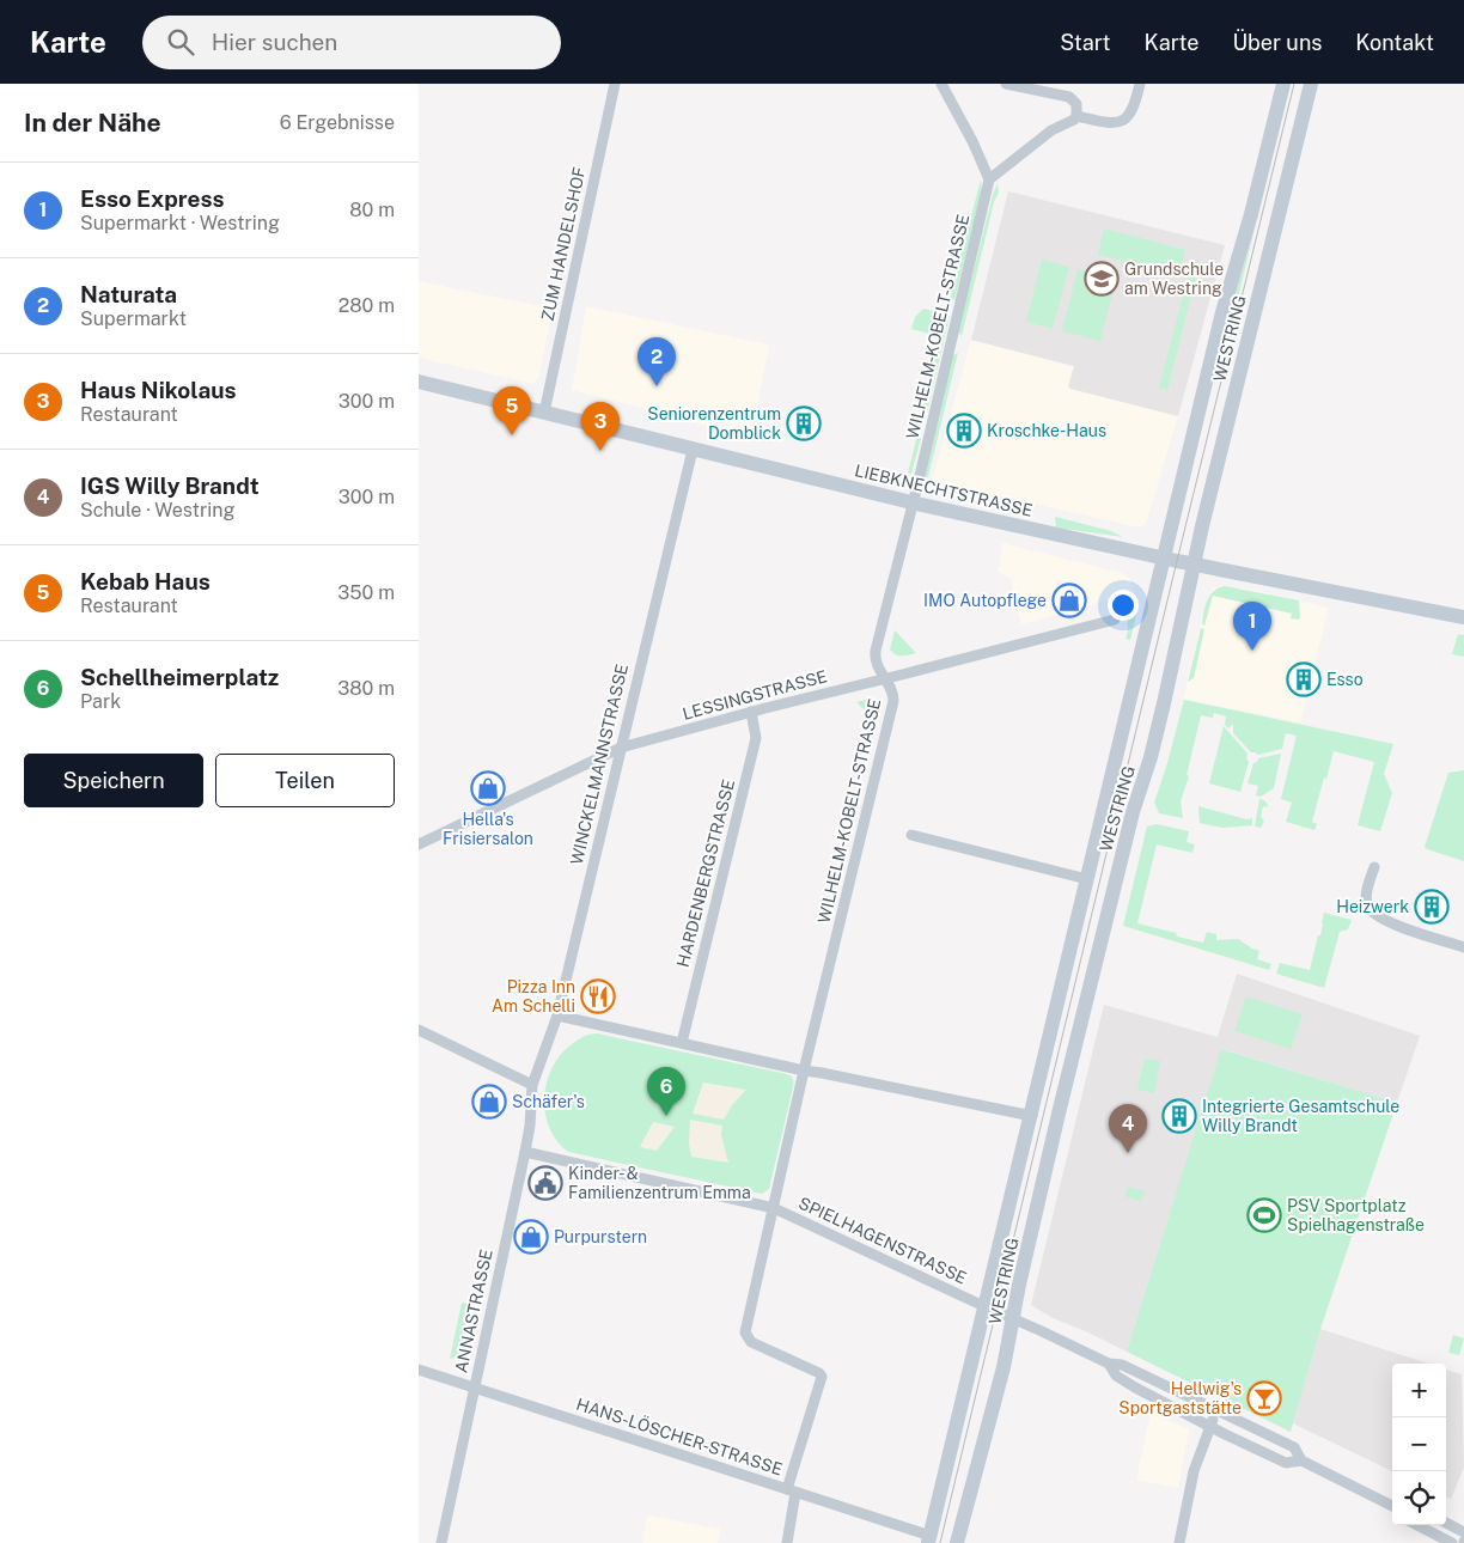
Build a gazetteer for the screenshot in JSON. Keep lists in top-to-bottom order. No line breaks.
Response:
{"streets":{"main road":["WESTRING","LIEBKNECHTSTRASSE"],"street":["ZUM HANDELSHOF","WILHELM-KOBELT-STRASSE","LESSINGSTRASSE","WINCKELMANNSTRASSE","HARDENBERGSTRASSE","SPIELHAGENSTRASSE","ANNASTRASSE","HANS-LÖSCHER-STRASSE"]},"crossings":[["ZUM HANDELSHOF","LIEBKNECHTSTRASSE"],["WILHELM-KOBELT-STRASSE","LIEBKNECHTSTRASSE"],["WILHELM-KOBELT-STRASSE","LESSINGSTRASSE"],["WILHELM-KOBELT-STRASSE","SPIELHAGENSTRASSE"],["WILHELM-KOBELT-STRASSE","HANS-LÖSCHER-STRASSE"],["WESTRING","LIEBKNECHTSTRASSE"],["WESTRING","SPIELHAGENSTRASSE"],["WESTRING","HANS-LÖSCHER-STRASSE"],["LIEBKNECHTSTRASSE","WINCKELMANNSTRASSE"],["LESSINGSTRASSE","WINCKELMANNSTRASSE"],["LESSINGSTRASSE","HARDENBERGSTRASSE"],["WINCKELMANNSTRASSE","ANNASTRASSE"],["SPIELHAGENSTRASSE","ANNASTRASSE"],["ANNASTRASSE","HANS-LÖSCHER-STRASSE"]],"places":{"school or university":["Grundschule am Westring"],"building":["Seniorenzentrum Domblick","Kroschke-Haus","Esso","Heizwerk","Integrierte Gesamtschule Willy Brandt"],"shop":["IMO Autopflege","Hella's Frisiersalon","Schäfer's","Purpurstern"],"restaurant":["Pizza Inn Am Schelli"],"public building":["Kinder- & Familienzentrum Emma"],"sports":["PSV Sportplatz Spielhagenstraße"],"bar":["Hellwig's Sportgaststätte"]},"page":{"header":"Karte","search":"Hier suchen","nav":["Start","Karte","Über uns","Kontakt"],"heading":["In der Nähe","6 Ergebnisse"],"list":[{"mark":"1","name":"Esso Express","note":"Supermarkt · Westring","value":"80 m"},{"mark":"2","name":"Naturata","note":"Supermarkt","value":"280 m"},{"mark":"3","name":"Haus Nikolaus","note":"Restaurant","value":"300 m"},{"mark":"4","name":"IGS Willy Brandt","note":"Schule · Westring","value":"300 m"},{"mark":"5","name":"Kebab Haus","note":"Restaurant","value":"350 m"},{"mark":"6","name":"Schellheimerplatz","note":"Park","value":"380 m"}],"pins":["2","5","3","1","6","4"],"buttons":["Speichern","Teilen"],"map_buttons":["+","−"]}}
